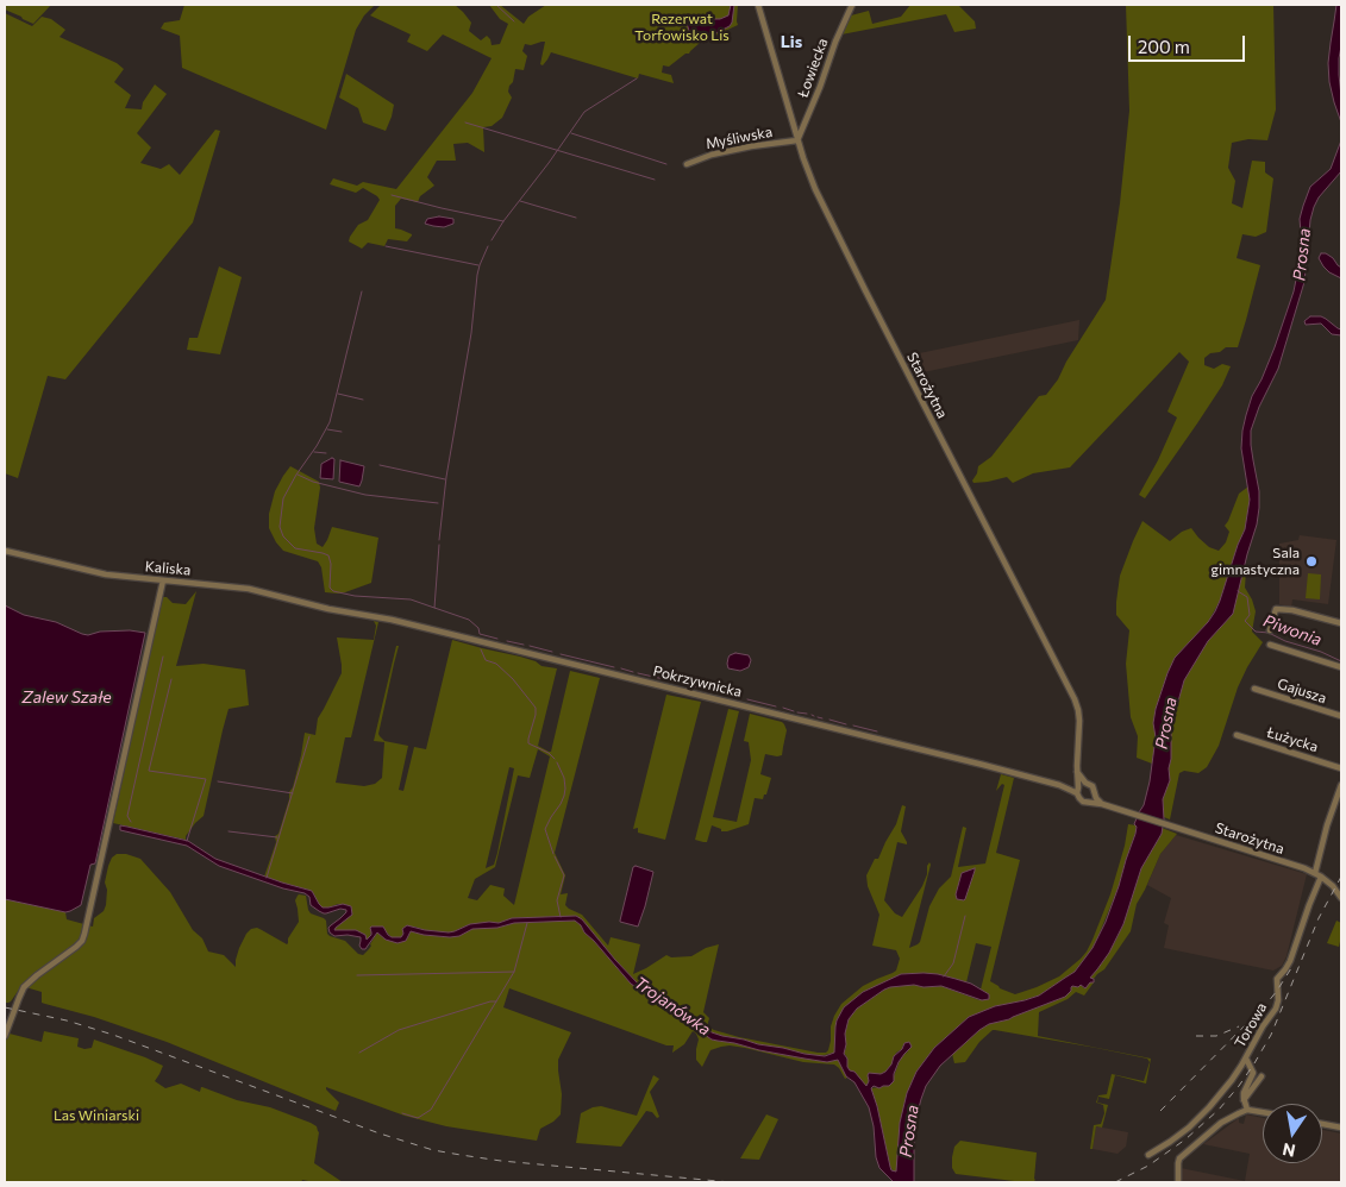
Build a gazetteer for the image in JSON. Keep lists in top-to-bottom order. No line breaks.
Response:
{"streets":{"street":["Łowiecka","Myśliwska","Starożytna","Kaliska","Pokrzywnicka","Gajusza","Łużycka","Torowa"]},"crossings":[["Łowiecka","Myśliwska"],["Łowiecka","Starożytna"],["Myśliwska","Starożytna"],["Starożytna","Pokrzywnicka"],["Starożytna","Torowa"],["Kaliska","Pokrzywnicka"]],"districts":["Lis"],"water":["Prosna","Piwonia","Zalew Szałe","Trojanówka"],"parks":["Rezerwat Torfowisko Lis","Las Winiarski"],"places":["Sala gimnastyczna"],"scale_bar":"200 m","north":"bottom"}
